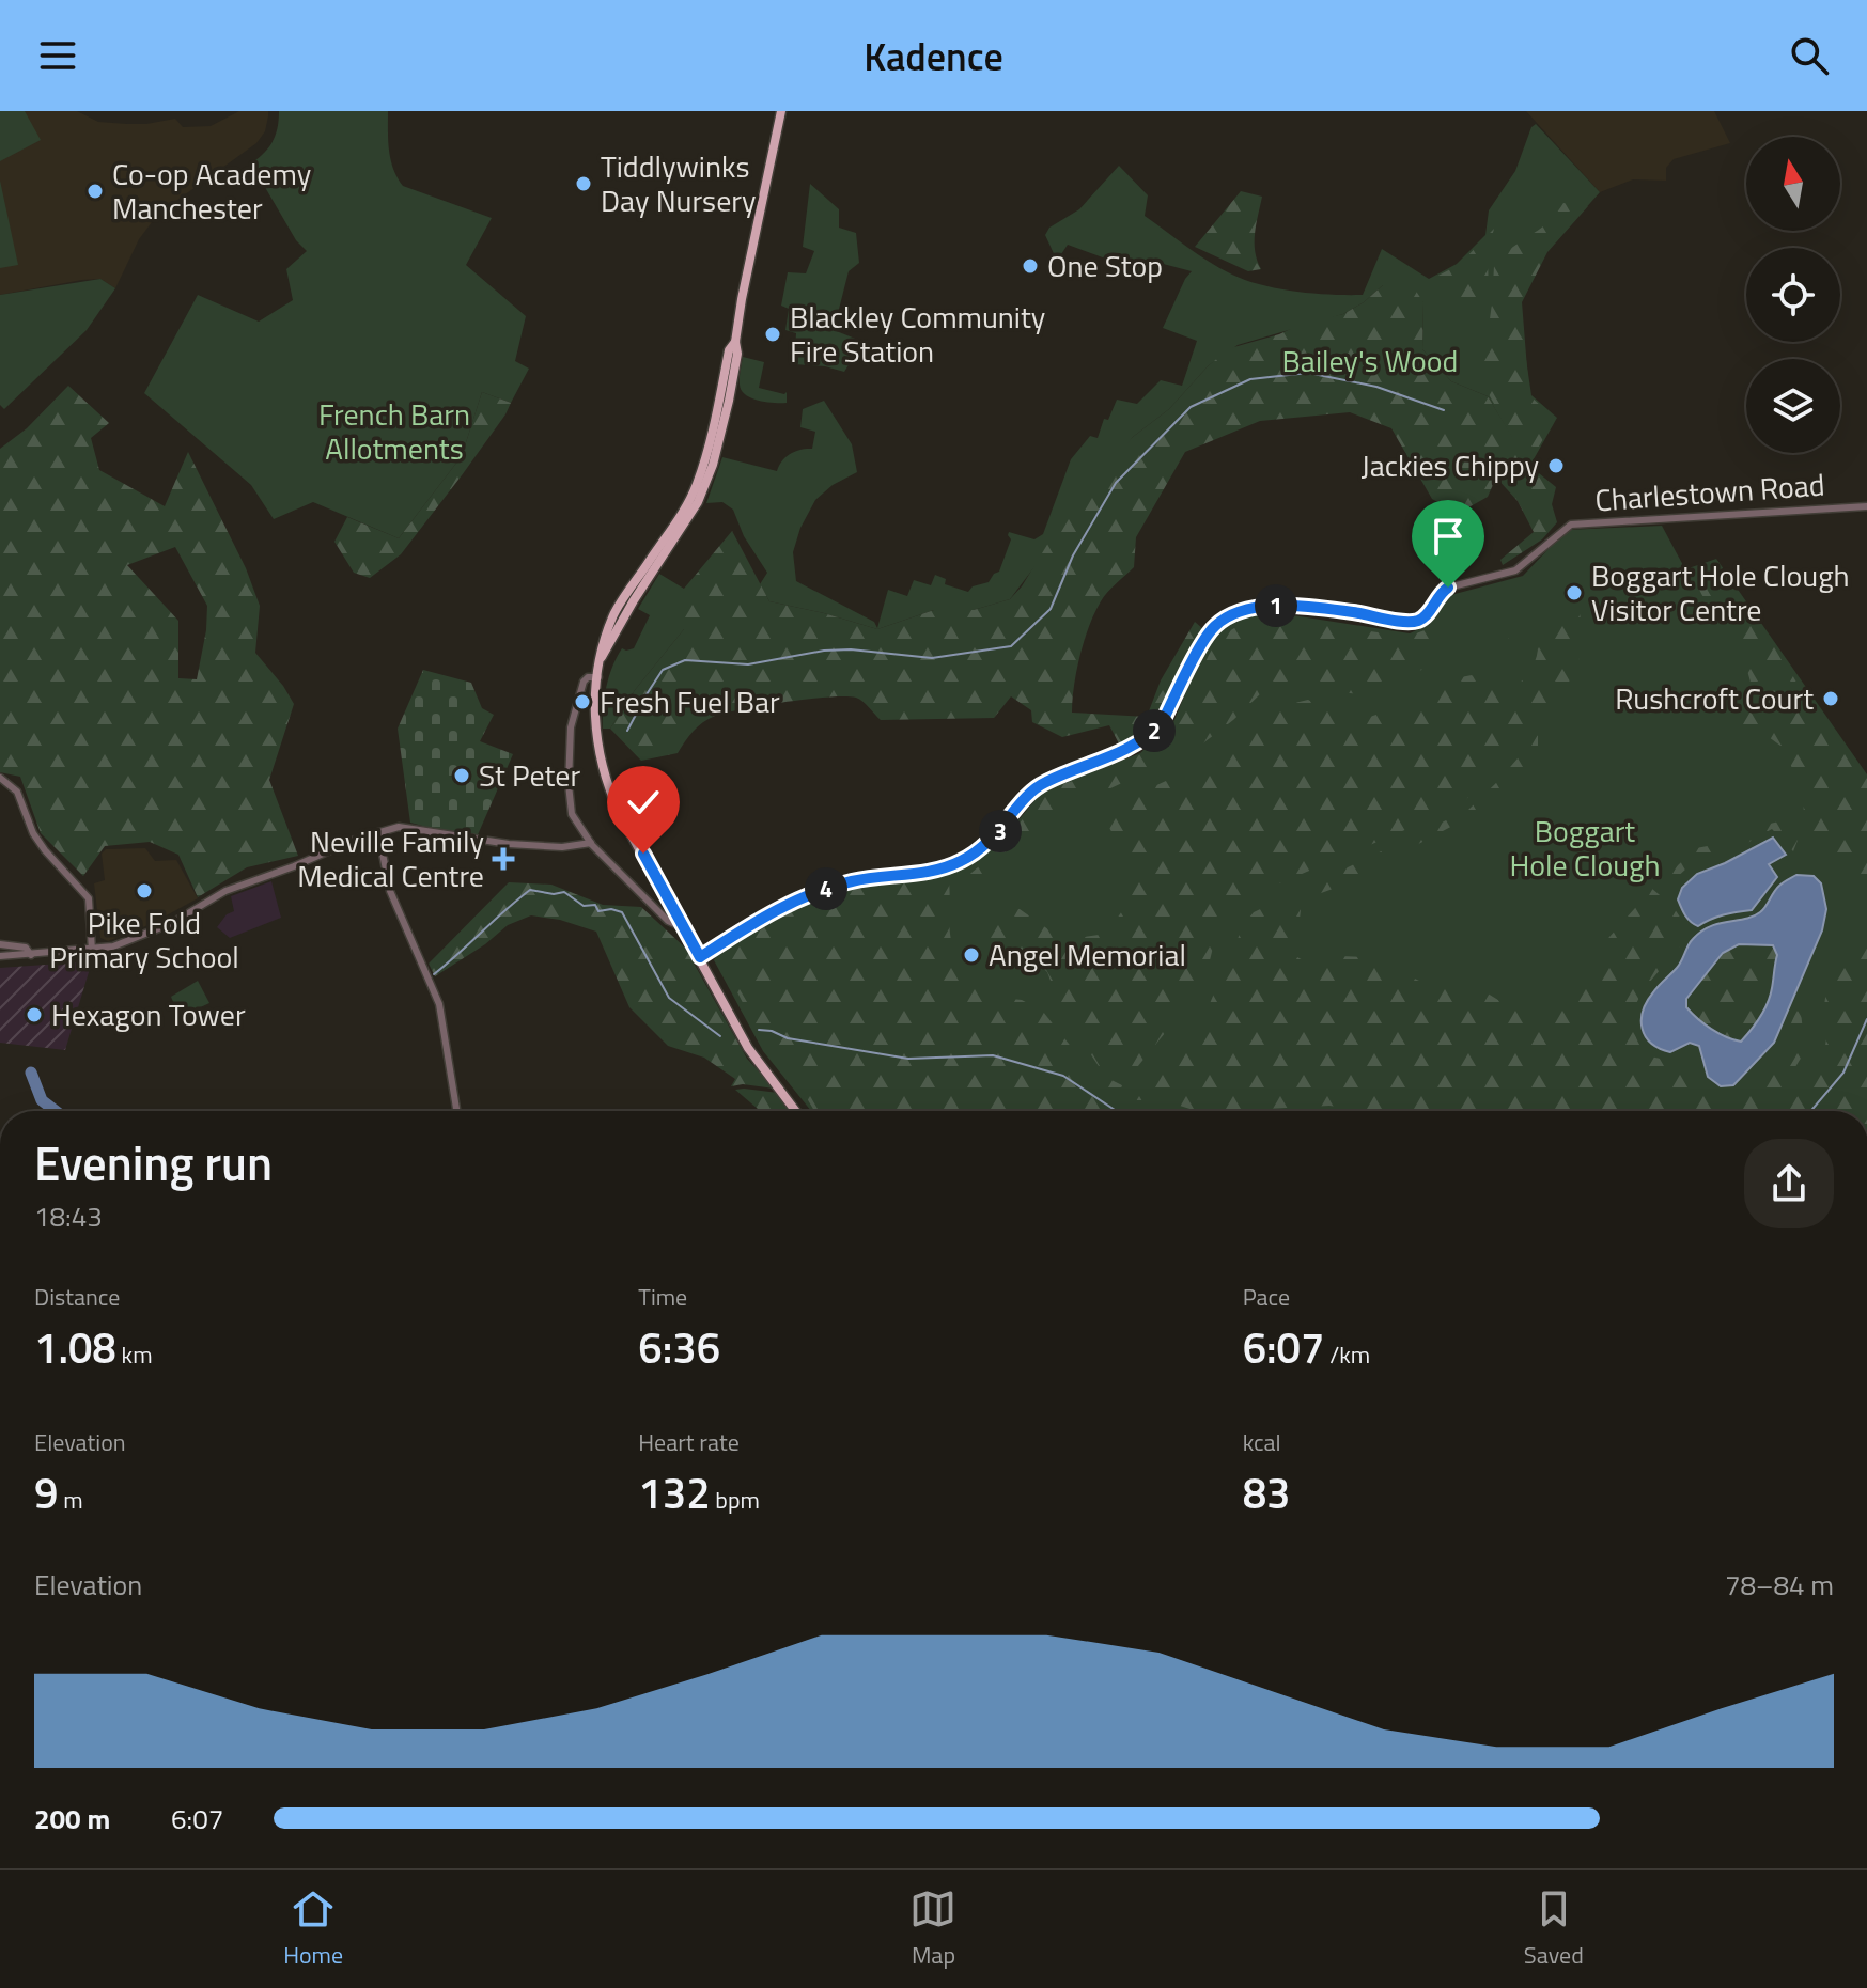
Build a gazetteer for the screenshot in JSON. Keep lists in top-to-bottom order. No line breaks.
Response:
{"streets":{"street":["Charlestown Road"]},"parks":["Bailey's Wood","French Barn Allotments","Boggart Hole Clough"],"places":{"other":["Tiddlywinks Day Nursery","Co-op Academy Manchester","One Stop","Blackley Community Fire Station","Jackies Chippy","Boggart Hole Clough Visitor Centre","Rushcroft Court","Fresh Fuel Bar","St Peter","Pike Fold Primary School","Angel Memorial","Hexagon Tower"],"health":["Neville Family Medical Centre"]},"north":"top","page":{"header":"Kadence","pins":["1","2","3","4"],"heading":["Evening run","18:43"],"stats":[["Distance","1.08 km"],["Time","6:36"],["Pace","6:07 /km"],["Elevation","9 m"],["Heart rate","132 bpm"],["kcal","83"]],"chart":["Elevation","78–84 m"],"list":[{"name":"200 m","note":"6:07"}],"tabs":["Home","Map","Saved"]}}
